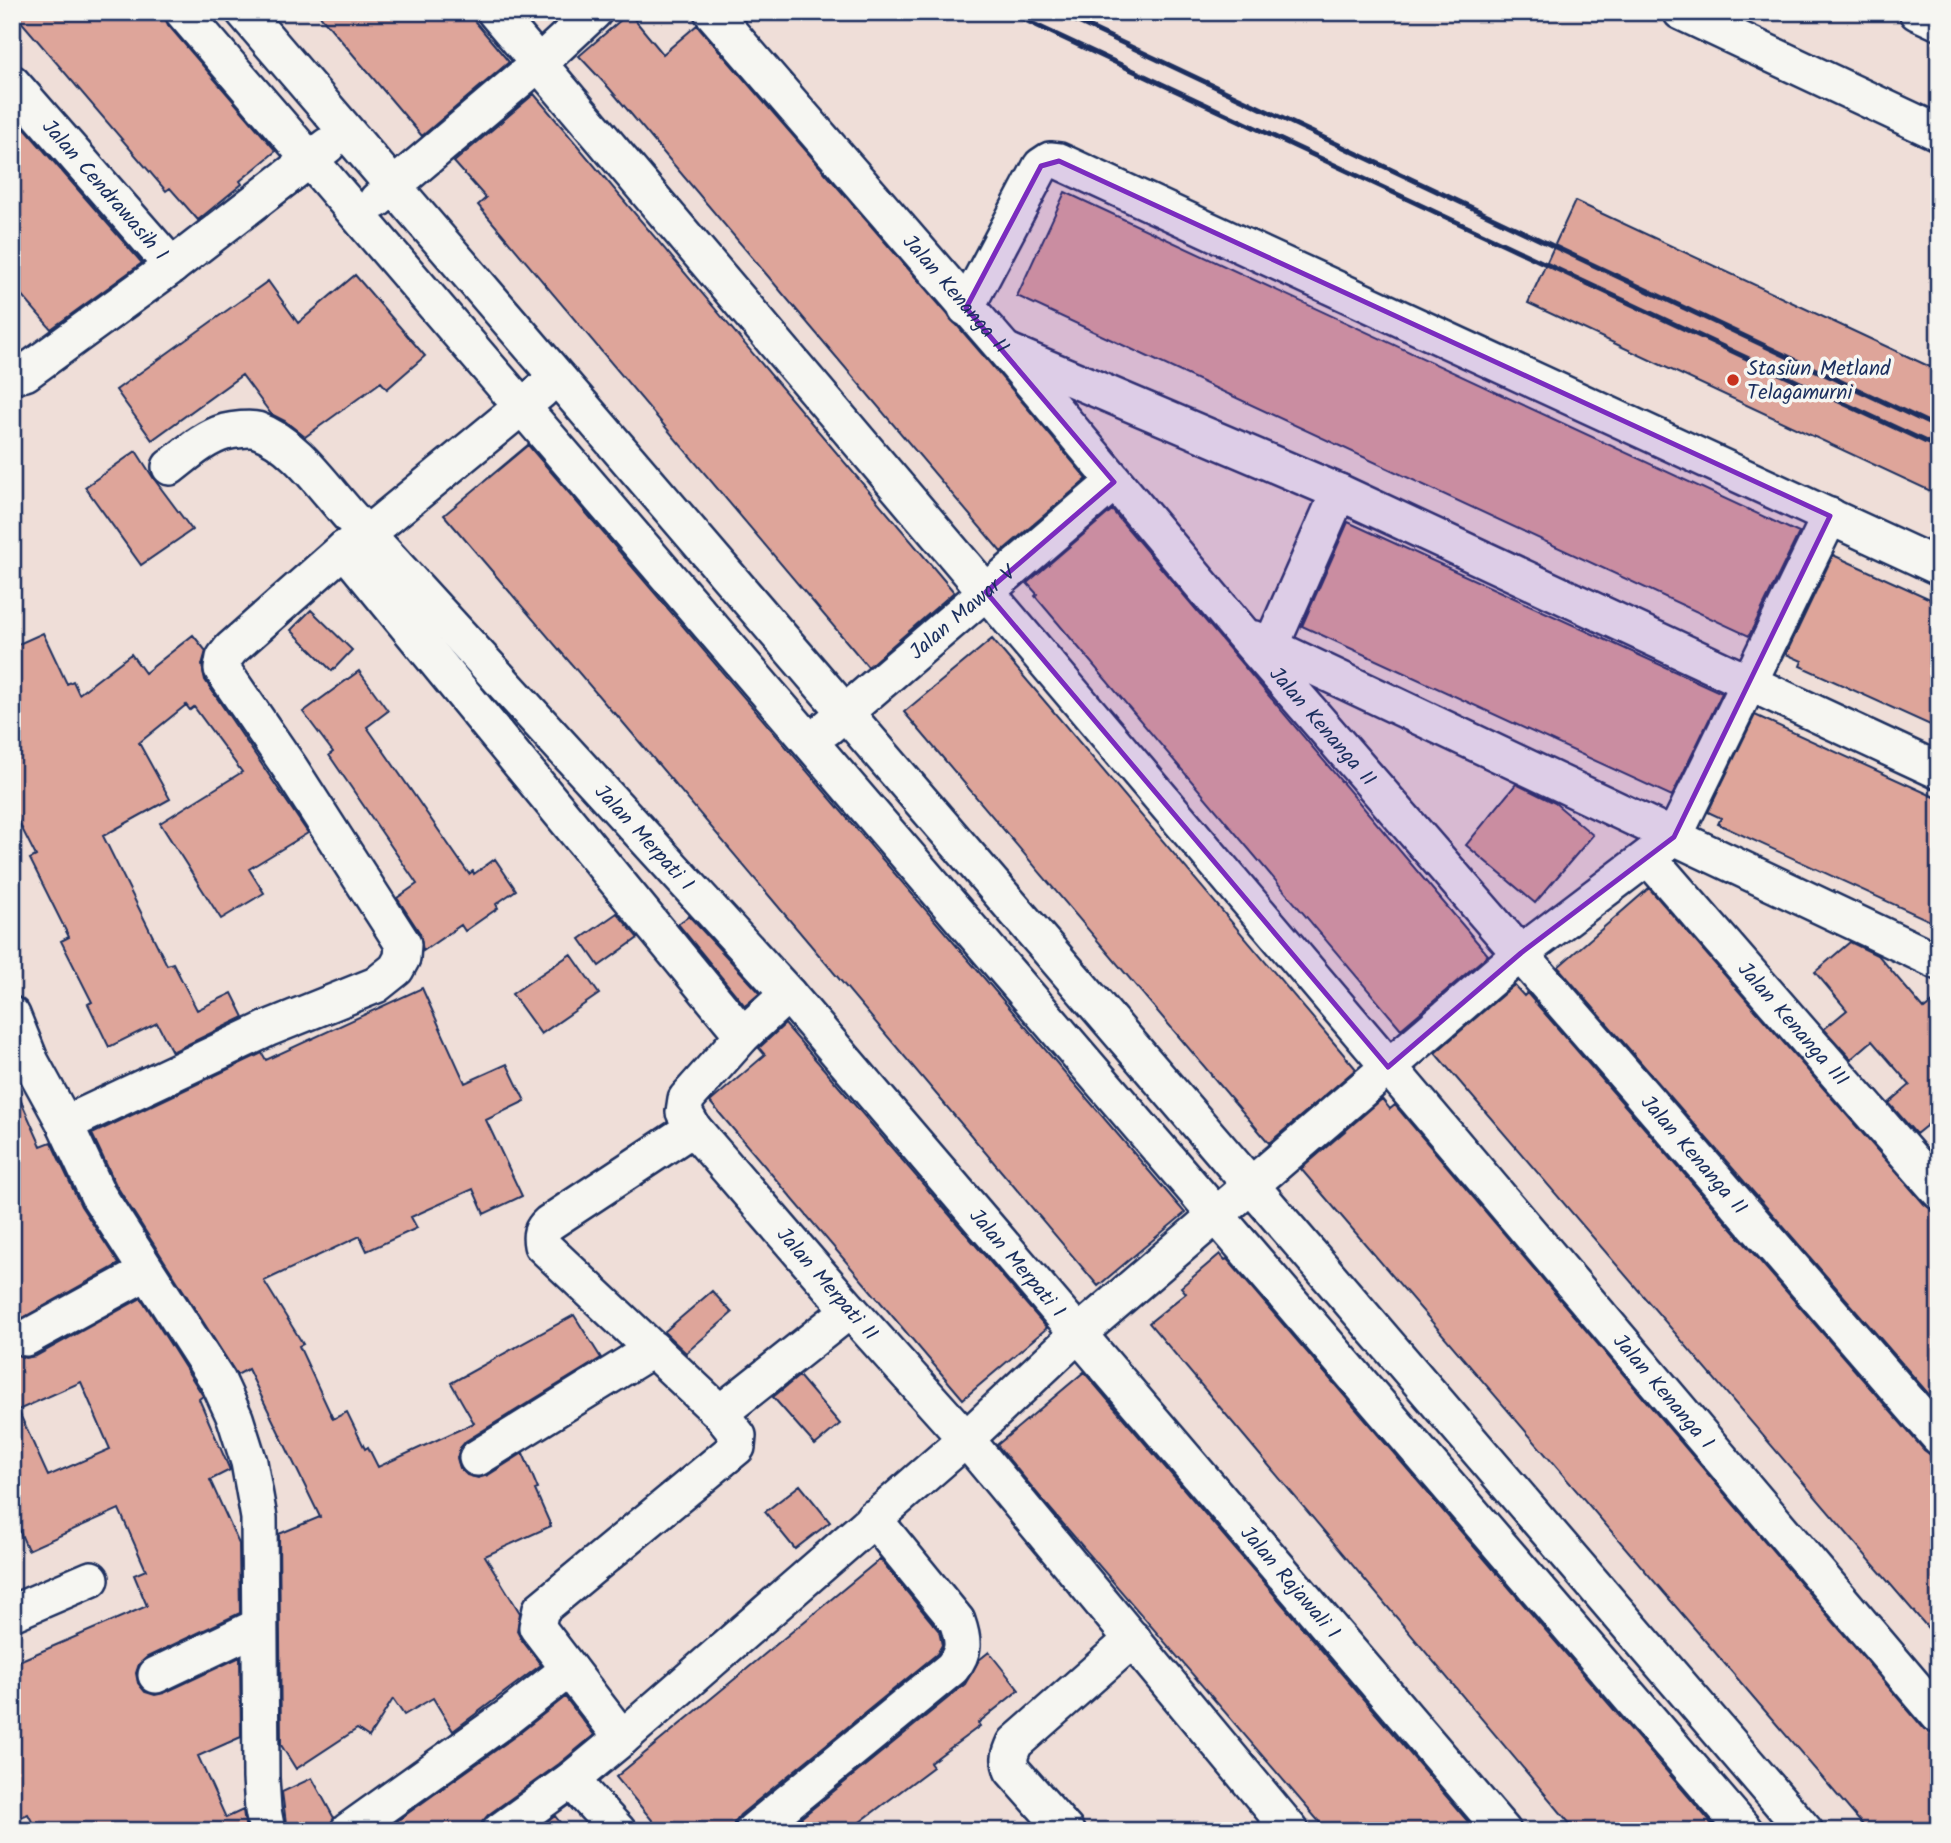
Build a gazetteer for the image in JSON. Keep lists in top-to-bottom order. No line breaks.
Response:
{"streets":{"street":["Jalan Cendrawasih I","Jalan Kenanga II","Jalan Mawar V","Jalan Merpati I","Jalan Kenanga III","Jalan Merpati II","Jalan Kenanga I","Jalan Rajawali I"]},"crossings":[["Jalan Kenanga II","Jalan Mawar V"],["Jalan Mawar V","Jalan Kenanga I"],["Jalan Merpati I","Jalan Rajawali I"]],"places":["Stasiun Metland Telagamurni"]}
